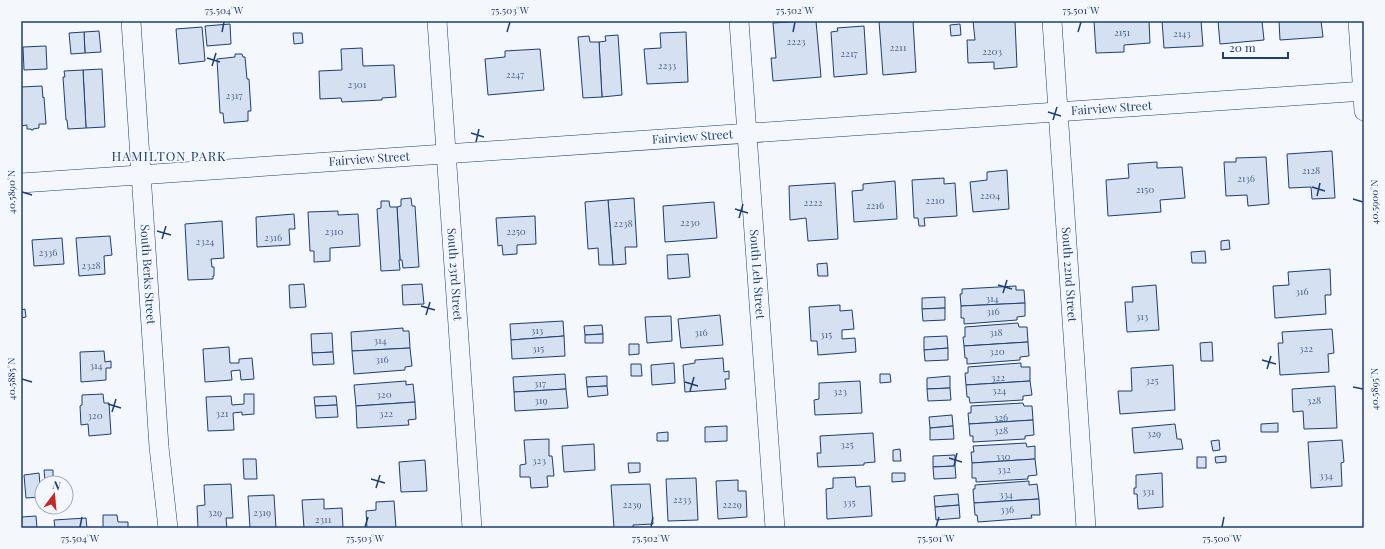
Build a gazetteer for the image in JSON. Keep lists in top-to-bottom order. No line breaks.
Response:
{"streets":{"street":["Fairview Street","South 23rd Street","South Berks Street","South Leh Street","South 22nd Street"]},"crossings":[["Fairview Street","South 23rd Street"],["Fairview Street","South Berks Street"],["Fairview Street","South Leh Street"],["Fairview Street","South 22nd Street"]],"districts":["HAMILTON PARK"],"house_numbers":["2151","2143","2223","2211","2203","2217","2233","2247","2301","2317","2128","2136","2150","2204","2210","2222","2216","2230","2238","2310","2250","2316","2324","2336","2328","316","314","316","313","313","316","318","315","314","315","322","320","316","314","322","325","317","324","323","320","319","328","321","322","320","326","328","329","325","330","323","332","334","331","334","2233","335","2239","2229","336","329","2319","2311"],"scale_bar":"20 m","north":"top","coordinates":["75.504°W","75.503°W","75.502°W","75.501°W","40.5890°N","40.5900°N","40.5885°N","40.5895°N","75.500°W"]}
